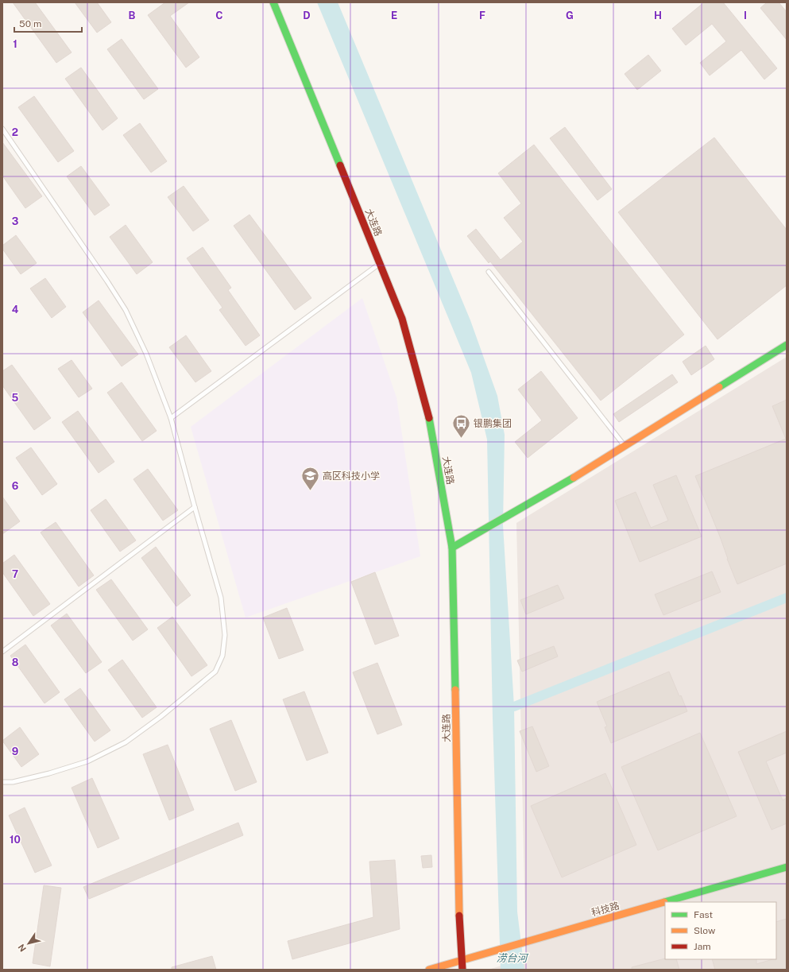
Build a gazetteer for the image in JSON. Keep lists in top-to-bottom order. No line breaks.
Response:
{"streets":{"main road":["大连路","科技路"]},"crossings":[["大连路","科技路"]],"water":["涝台河"],"places":{"bus stop":["银鹏集团"],"school or university":["高区科技小学"]},"legend":["Fast","Slow","Jam"],"scale_bar":"50 m","north":"bottom left","grid":{"columns":["B","C","D","E","F","G","H","I"],"rows":["1","2","3","4","5","6","7","8","9","10"]}}
